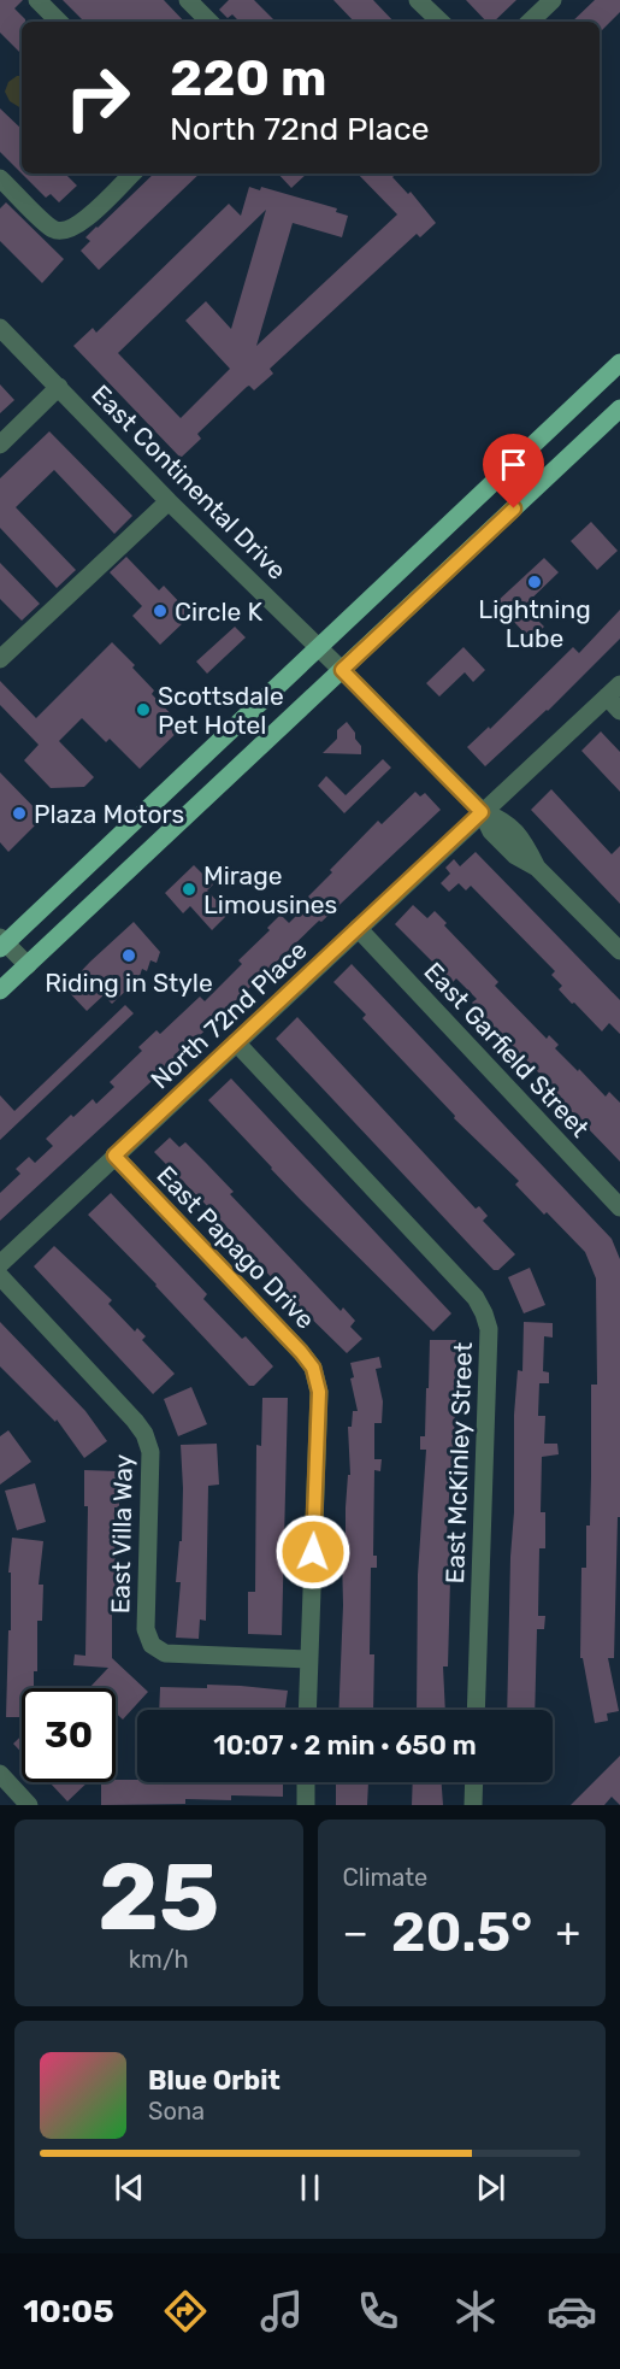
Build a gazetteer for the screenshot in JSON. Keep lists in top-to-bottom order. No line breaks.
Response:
{"streets":{"street":["East Continental Drive","North 72nd Place","East Garfield Street","East Papago Drive","East McKinley Street","East Villa Way"]},"crossings":[["East Continental Drive","North 72nd Place"],["North 72nd Place","East Garfield Street"],["North 72nd Place","East Papago Drive"],["North 72nd Place","East McKinley Street"],["East Papago Drive","East Villa Way"]],"places":["Lightning Lube","Circle K","Scottsdale Pet Hotel","Plaza Motors","Mirage Limousines","Riding in Style"],"page":{"turn":["220 m","North 72nd Place"],"limit":"30","trip":"10:07 · 2 min · 650 m","tile":[["25","km/h"],"Climate"],"heat":["−","20.5°","+"],"song":["Blue Orbit","Sona"],"tabs":"10:05"}}
